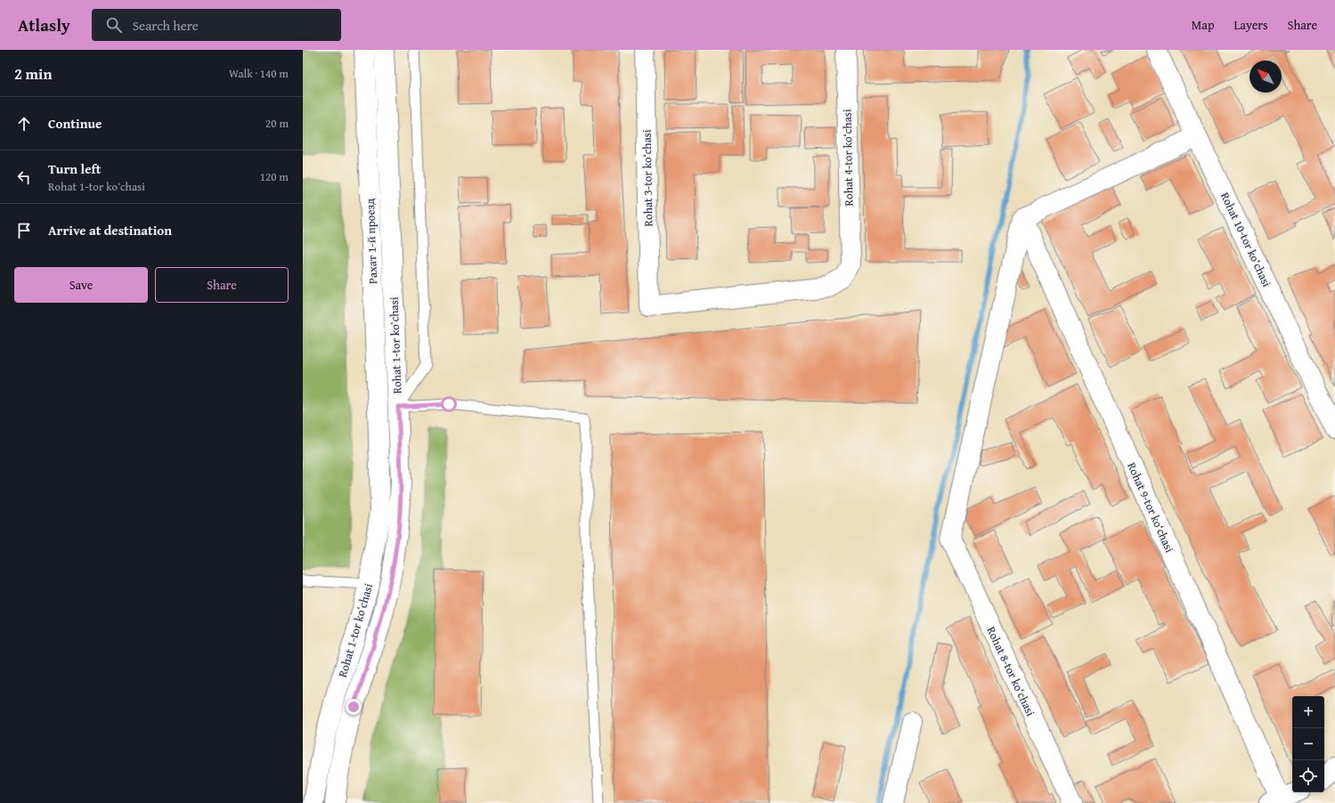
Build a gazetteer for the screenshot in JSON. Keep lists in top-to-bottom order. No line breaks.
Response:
{"streets":{"street":["Rohat 4-tor ko‘chasi","Rohat 3-tor ko‘chasi","Rohat 10-tor ko‘chasi","Рахат 1-й проезд","Rohat 1-tor koʻchasi","Rohat 9-tor ko‘chasi","Rohat 8-tor ko‘chasi"]},"crossings":[["Rohat 4-tor ko‘chasi","Rohat 3-tor ko‘chasi"],["Рахат 1-й проезд","Rohat 1-tor koʻchasi"],["Rohat 9-tor ko‘chasi","Rohat 8-tor ko‘chasi"]],"north":"top left","page":{"header":"Atlasly","search":"Search here","nav":["Map","Layers","Share"],"heading":["2 min","Walk · 140 m"],"list":[["Continue","20 m"],["Turn left","Rohat 1-tor koʻchasi","120 m"],"Arrive at destination"],"buttons":["Save","Share"],"map_buttons":["+","−"]}}
